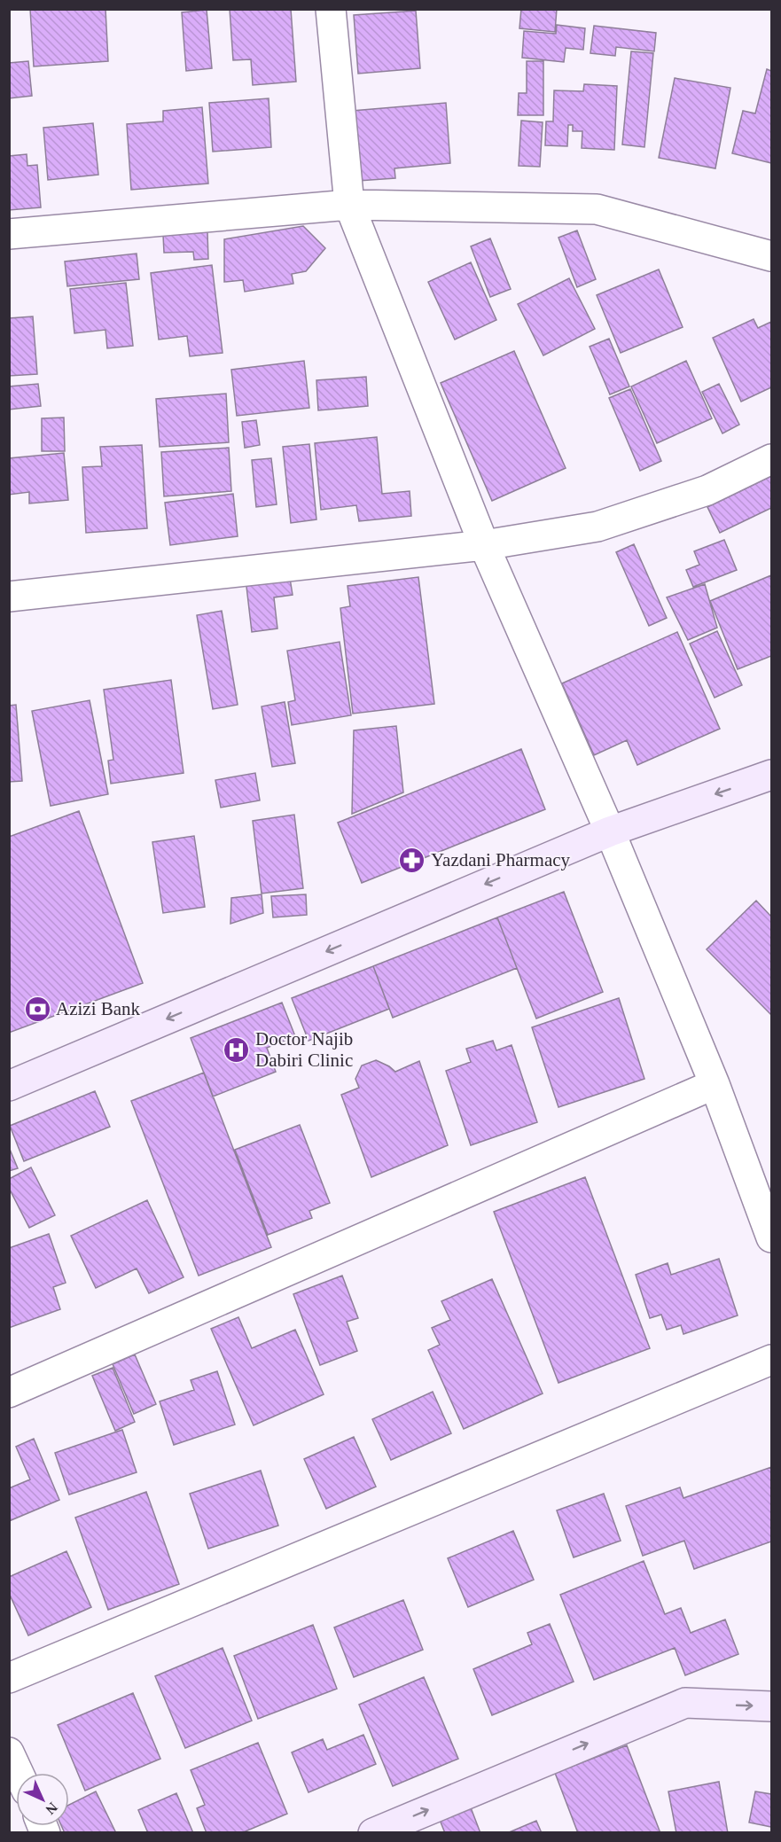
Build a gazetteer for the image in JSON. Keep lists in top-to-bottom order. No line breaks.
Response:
{"places":{"pharmacy":["Yazdani Pharmacy"],"bank":["Azizi Bank"],"hospital":["Doctor Najib Dabiri Clinic"]},"north":"bottom right"}
